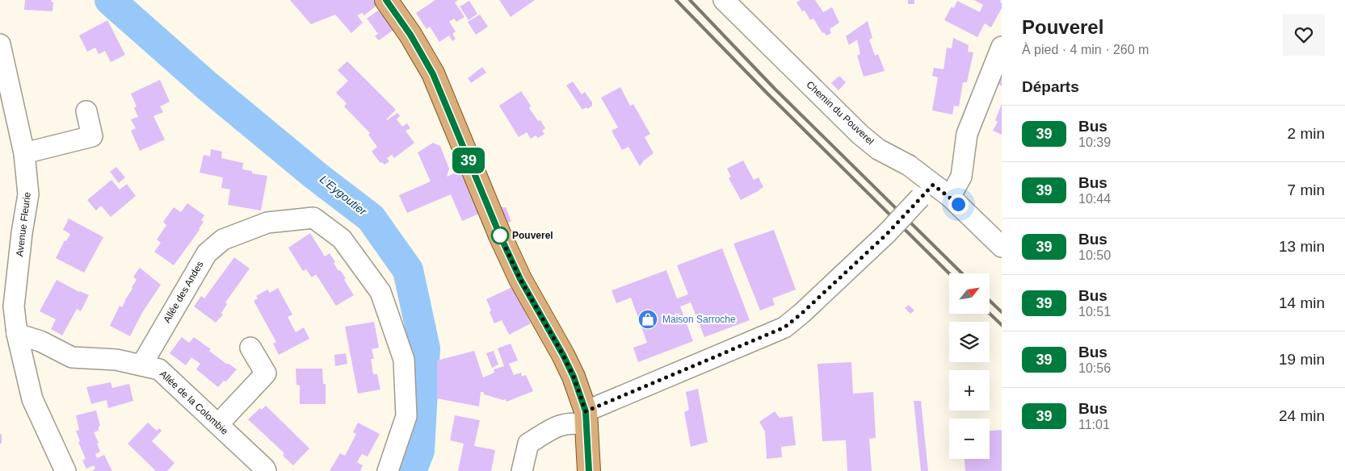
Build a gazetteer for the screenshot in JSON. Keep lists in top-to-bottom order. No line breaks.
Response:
{"streets":{"street":["Chemin du Pouverel","Avenue Fleurie","Allée des Andes","Allée de la Colombie"]},"crossings":[["Avenue Fleurie","Allée de la Colombie"],["Allée des Andes","Allée de la Colombie"]],"water":["L'Eygoutier"],"places":{"other":["Pouverel"],"shop":["Maison Sarroche"]},"lines":["bus line 39"],"north":"top right","page":{"on_map":"39","heading":[["Pouverel","À pied · 4 min · 260 m"],"Départs"],"list":[{"mark":"39","name":"Bus","note":"10:39","value":"2 min"},{"mark":"39","name":"Bus","note":"10:44","value":"7 min"},{"mark":"39","name":"Bus","note":"10:50","value":"13 min"},{"mark":"39","name":"Bus","note":"10:51","value":"14 min"},{"mark":"39","name":"Bus","note":"10:56","value":"19 min"},{"mark":"39","name":"Bus","note":"11:01","value":"24 min"}],"map_buttons":["+","−"]}}
